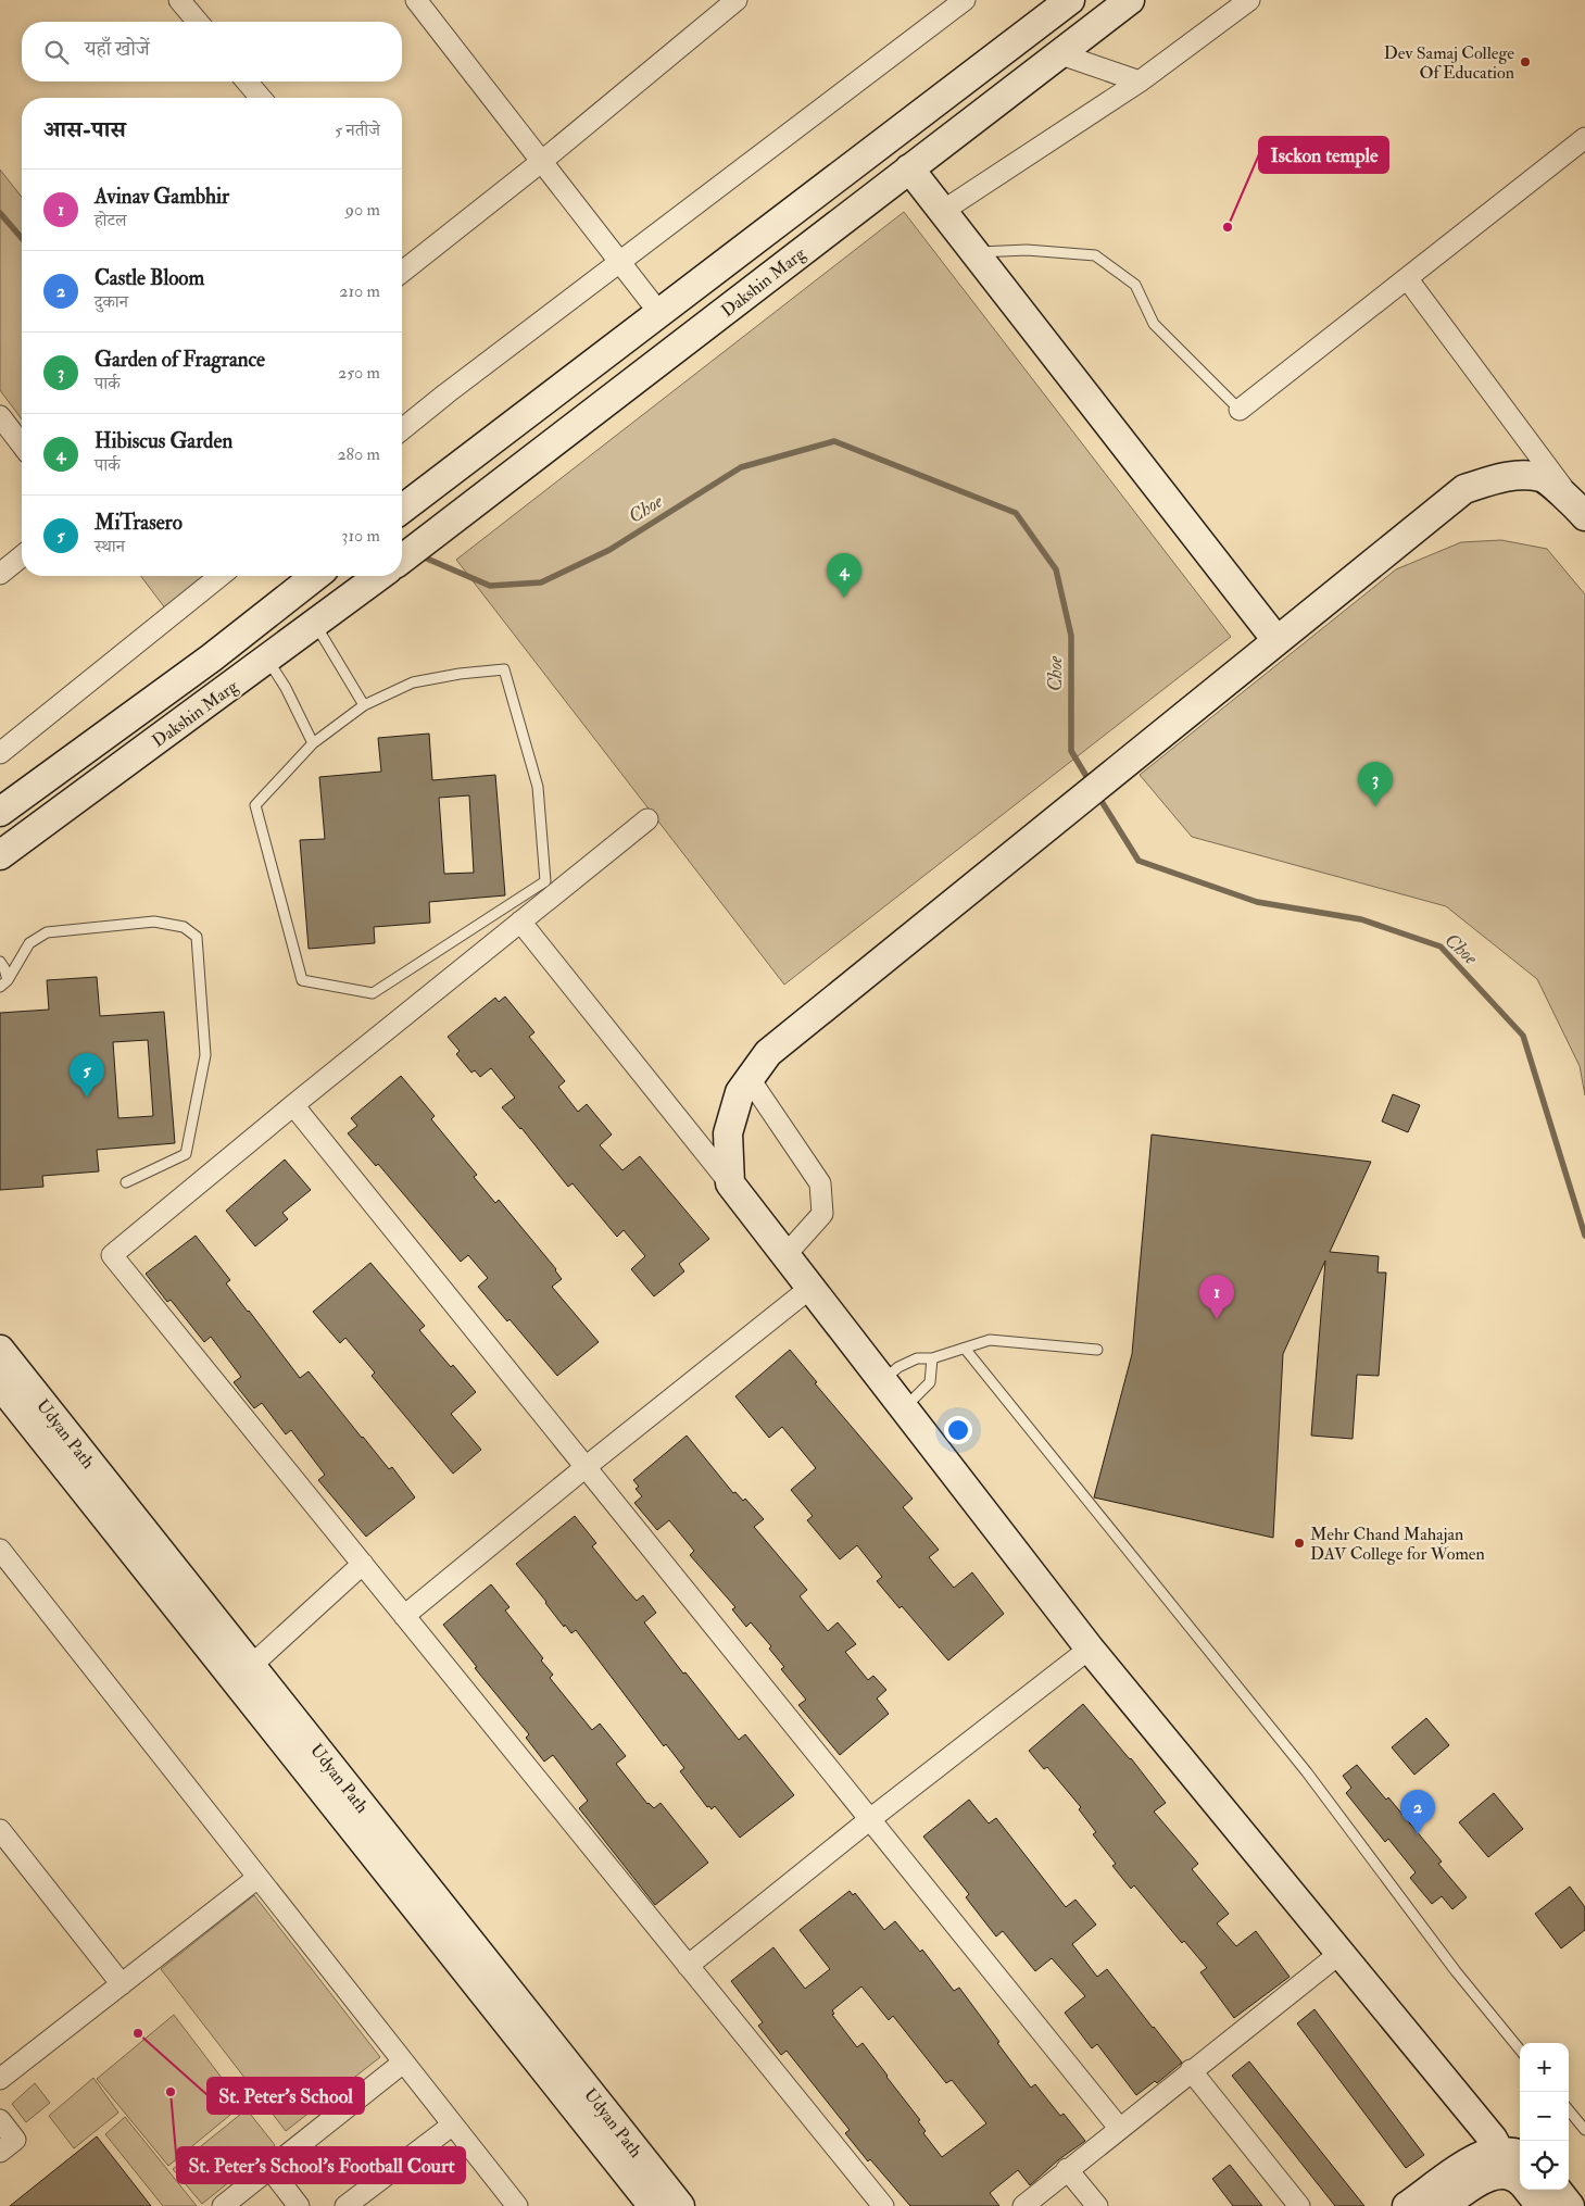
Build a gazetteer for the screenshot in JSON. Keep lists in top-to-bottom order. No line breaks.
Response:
{"streets":{"main road":["Dakshin Marg","Udyan Path"]},"water":["Choe"],"places":["Dev Samaj College Of Education","Isckon temple","Mehr Chand Mahajan DAV College for Women","St. Peter's School","St. Peter's School's Football Court"],"page":{"search":"यहाँ खोजें","heading":["आस-पास","5 नतीजे"],"list":[{"mark":"1","name":"Avinav Gambhir","note":"होटल","value":"90 m"},{"mark":"2","name":"Castle Bloom","note":"दुकान","value":"210 m"},{"mark":"3","name":"Garden of Fragrance","note":"पार्क","value":"250 m"},{"mark":"4","name":"Hibiscus Garden","note":"पार्क","value":"280 m"},{"mark":"5","name":"MiTrasero","note":"स्थान","value":"310 m"}],"pins":["4","3","5","1","2"],"map_buttons":["+","−"]}}
